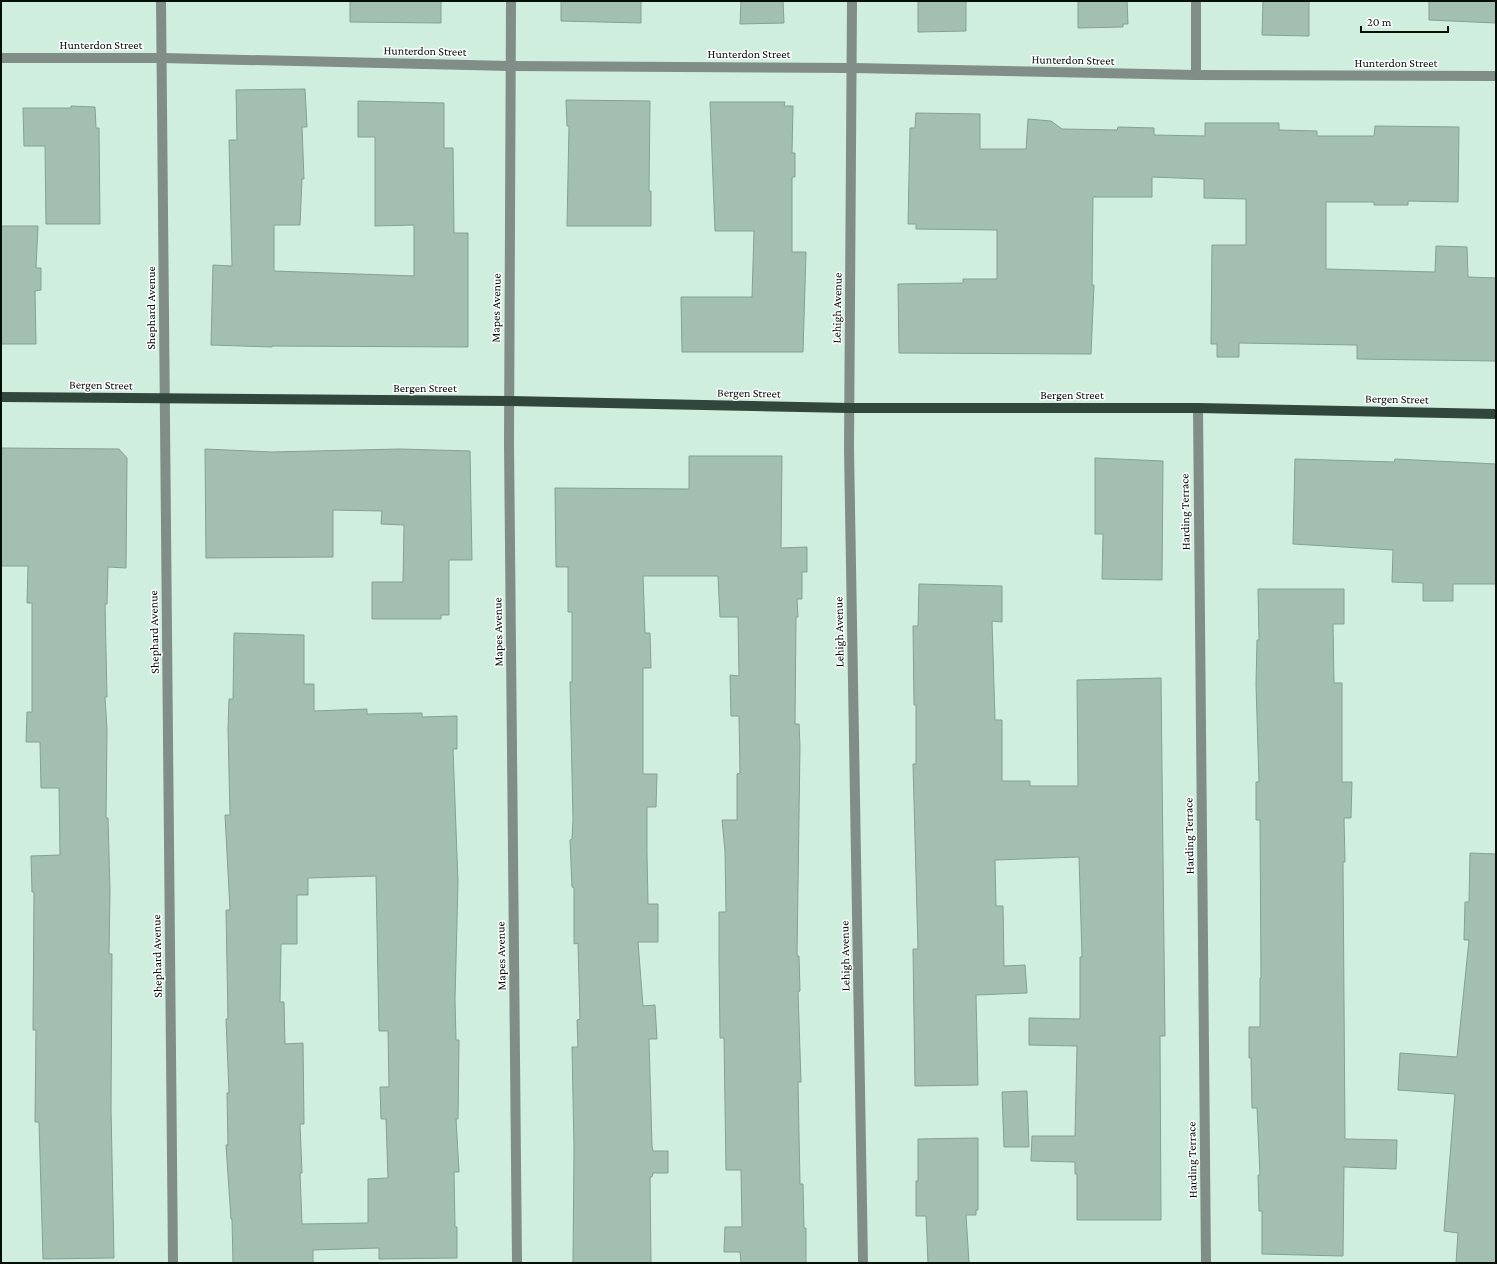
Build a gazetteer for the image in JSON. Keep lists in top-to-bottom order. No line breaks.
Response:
{"streets":{"main road":["Bergen Street"],"street":["Hunterdon Street","Shephard Avenue","Mapes Avenue","Lehigh Avenue","Harding Terrace"]},"crossings":[["Hunterdon Street","Shephard Avenue"],["Hunterdon Street","Mapes Avenue"],["Hunterdon Street","Lehigh Avenue"],["Shephard Avenue","Bergen Street"],["Mapes Avenue","Bergen Street"],["Lehigh Avenue","Bergen Street"],["Bergen Street","Harding Terrace"]],"scale_bar":"20 m"}
